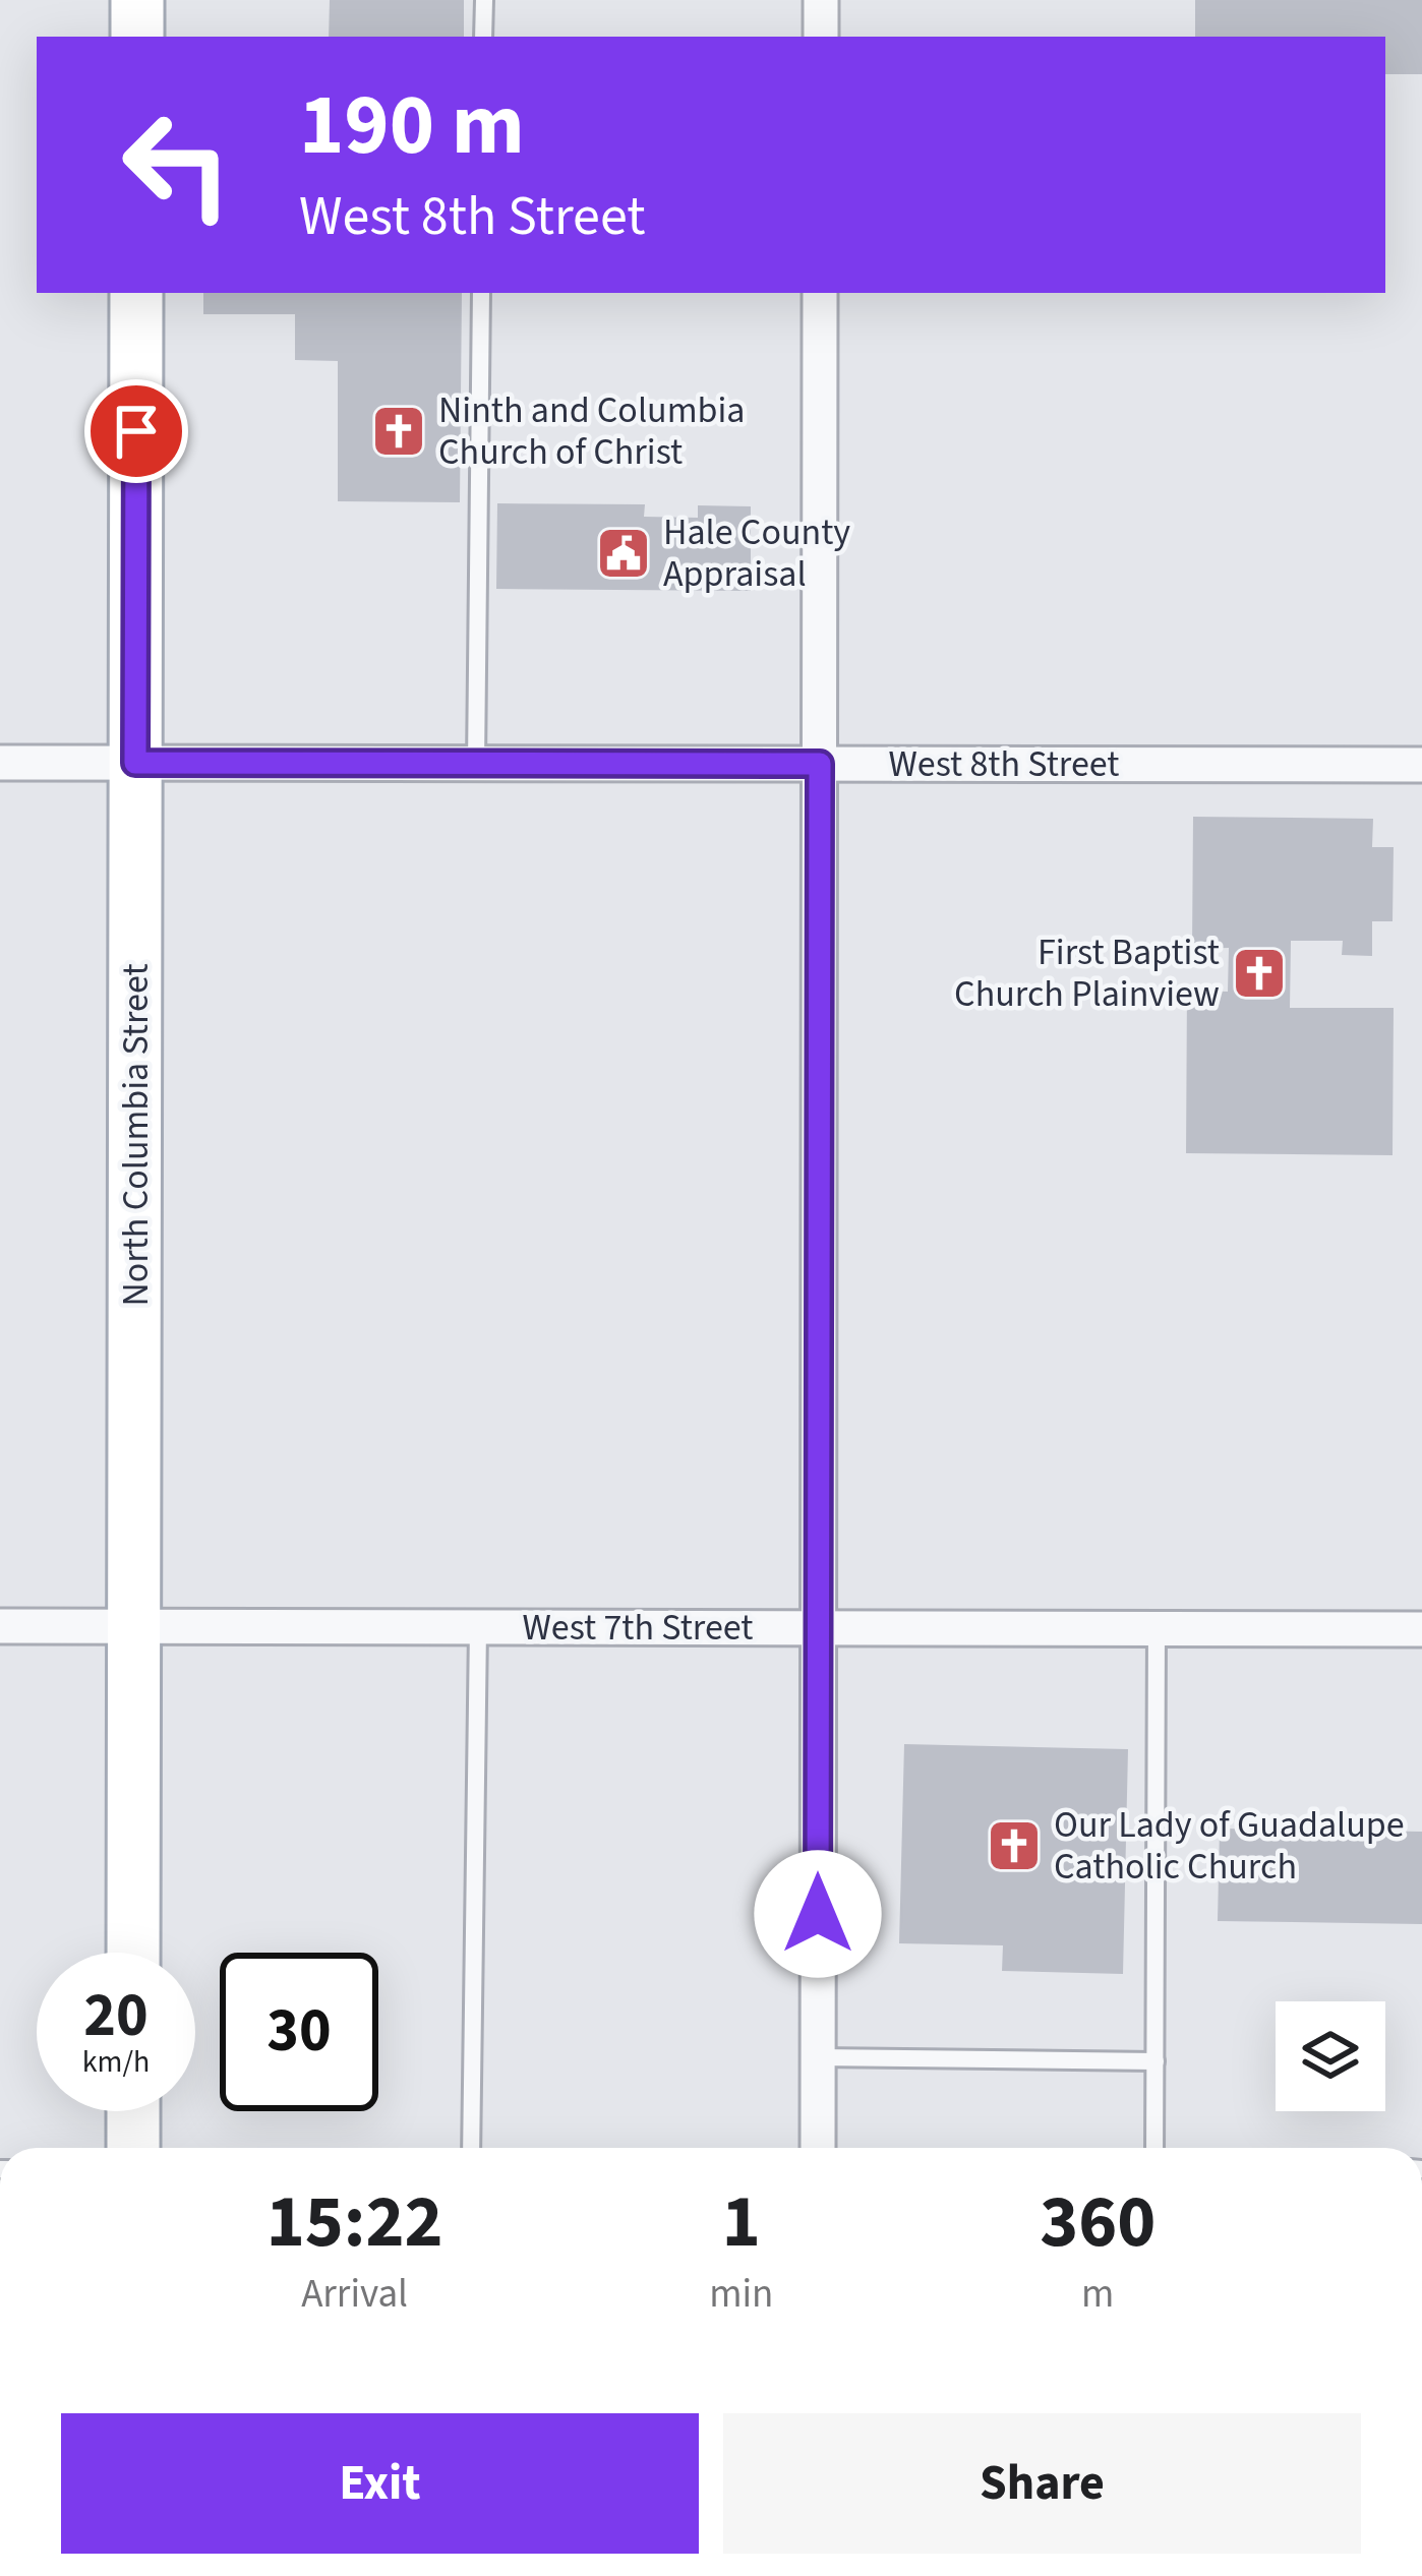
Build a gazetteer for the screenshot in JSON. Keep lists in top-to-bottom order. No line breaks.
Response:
{"streets":{"main road":["North Columbia Street"],"street":["West 8th Street","West 7th Street"]},"crossings":[["West 8th Street","North Columbia Street"],["North Columbia Street","West 7th Street"]],"places":{"church":["Ninth and Columbia Church of Christ","First Baptist Church Plainview","Our Lady of Guadalupe Catholic Church"],"public building":["Hale County Appraisal"]},"page":{"turn":["190 m","West 8th Street"],"speed":"20 km/h","limit":"30","eta":["15:22","Arrival","1","min","360","m"],"buttons":["Exit","Share"]}}
